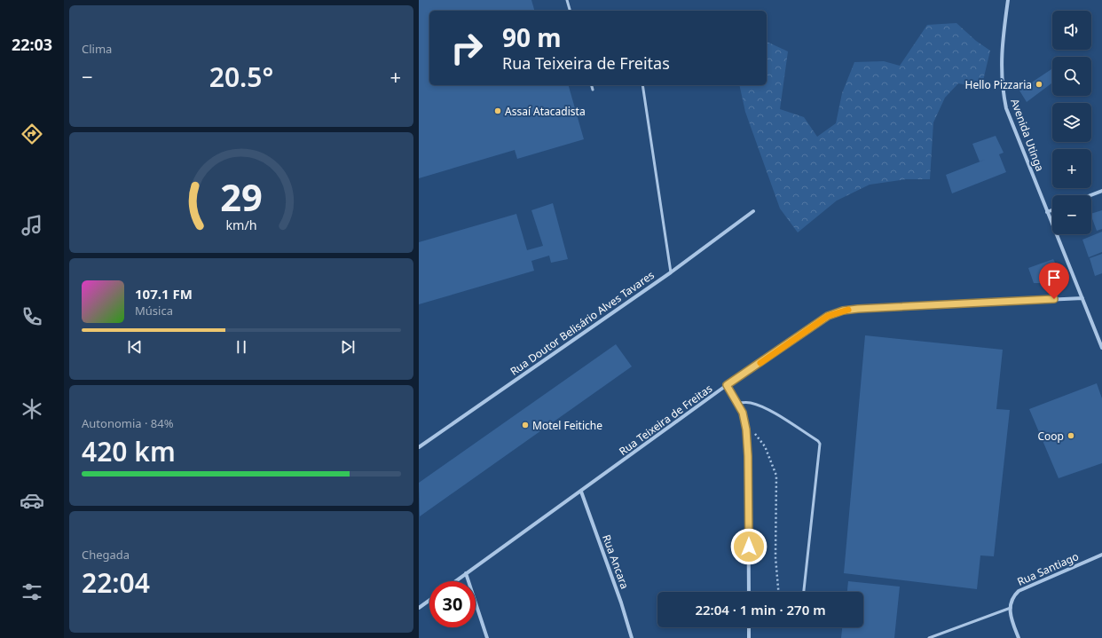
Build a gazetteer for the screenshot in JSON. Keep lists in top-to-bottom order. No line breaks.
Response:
{"streets":{"street":["Avenida Utinga","Rua Doutor Belisário Alves Tavares","Rua Teixeira de Freitas","Rua Ancara","Rua Santiago"]},"crossings":[["Avenida Utinga","Rua Teixeira de Freitas"],["Rua Teixeira de Freitas","Rua Ancara"]],"places":["Hello Pizzaria","Assaí Atacadista","Motel Feitiche","Coop"],"page":{"tabs":"22:03","tile":["Clima",["Autonomia · 84%","420 km"],["Chegada","22:04"]],"map_buttons":["+","−"],"turn":["90 m","Rua Teixeira de Freitas"],"heat":["−","20.5°","+"],"song":["107.1 FM","Música"],"limit":"30","trip":"22:04 · 1 min · 270 m","gauge":["29","km/h"]}}
